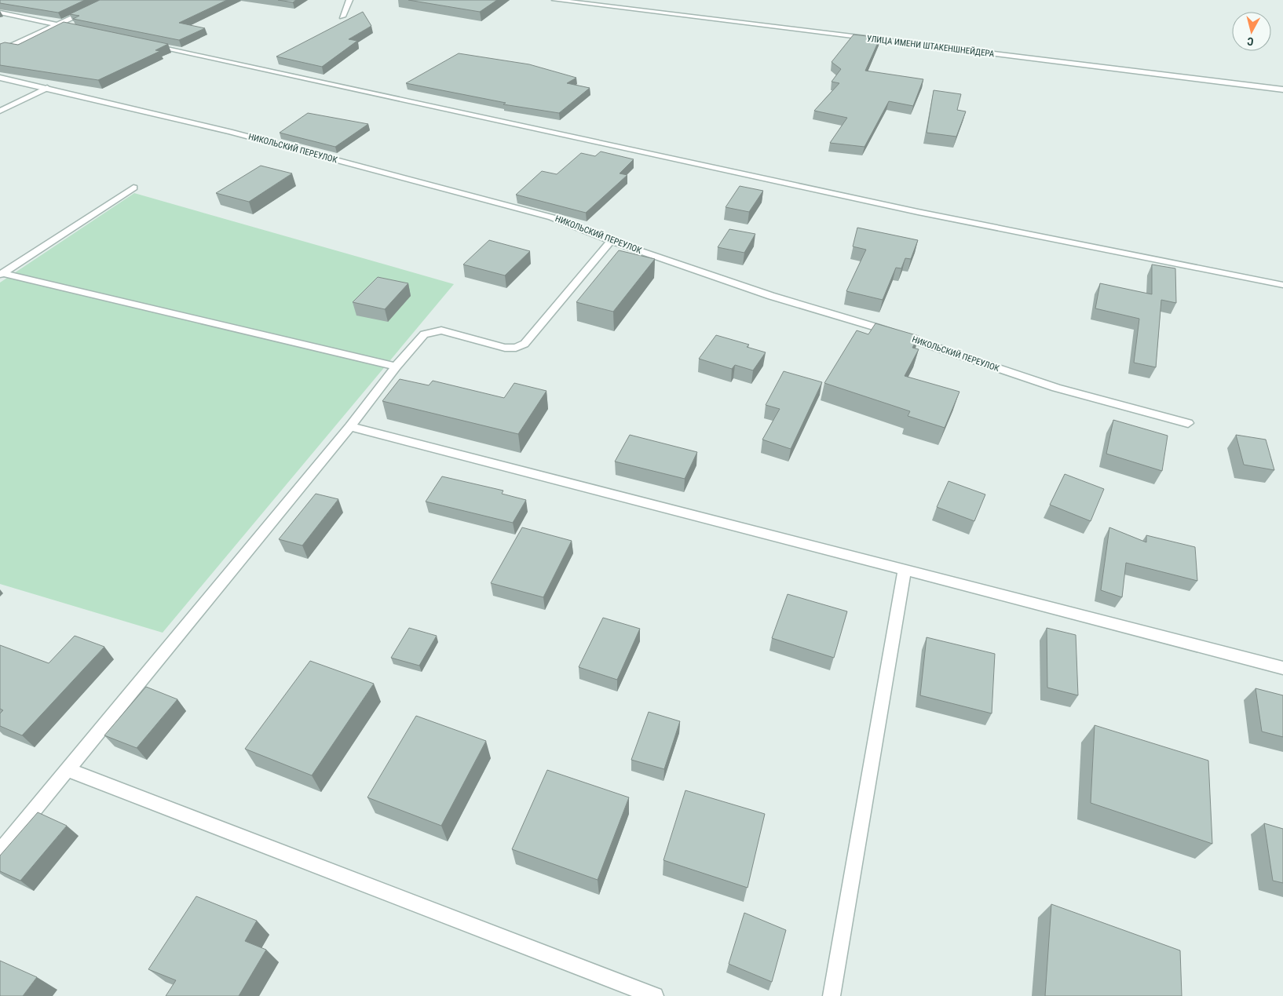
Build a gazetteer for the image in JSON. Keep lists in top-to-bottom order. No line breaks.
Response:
{"streets":{"street":["УЛИЦА ИМЕНИ ШТАКЕНШНЕЙДЕРА","НИКОЛЬСКИЙ ПЕРЕУЛОК"]},"north":"bottom"}
